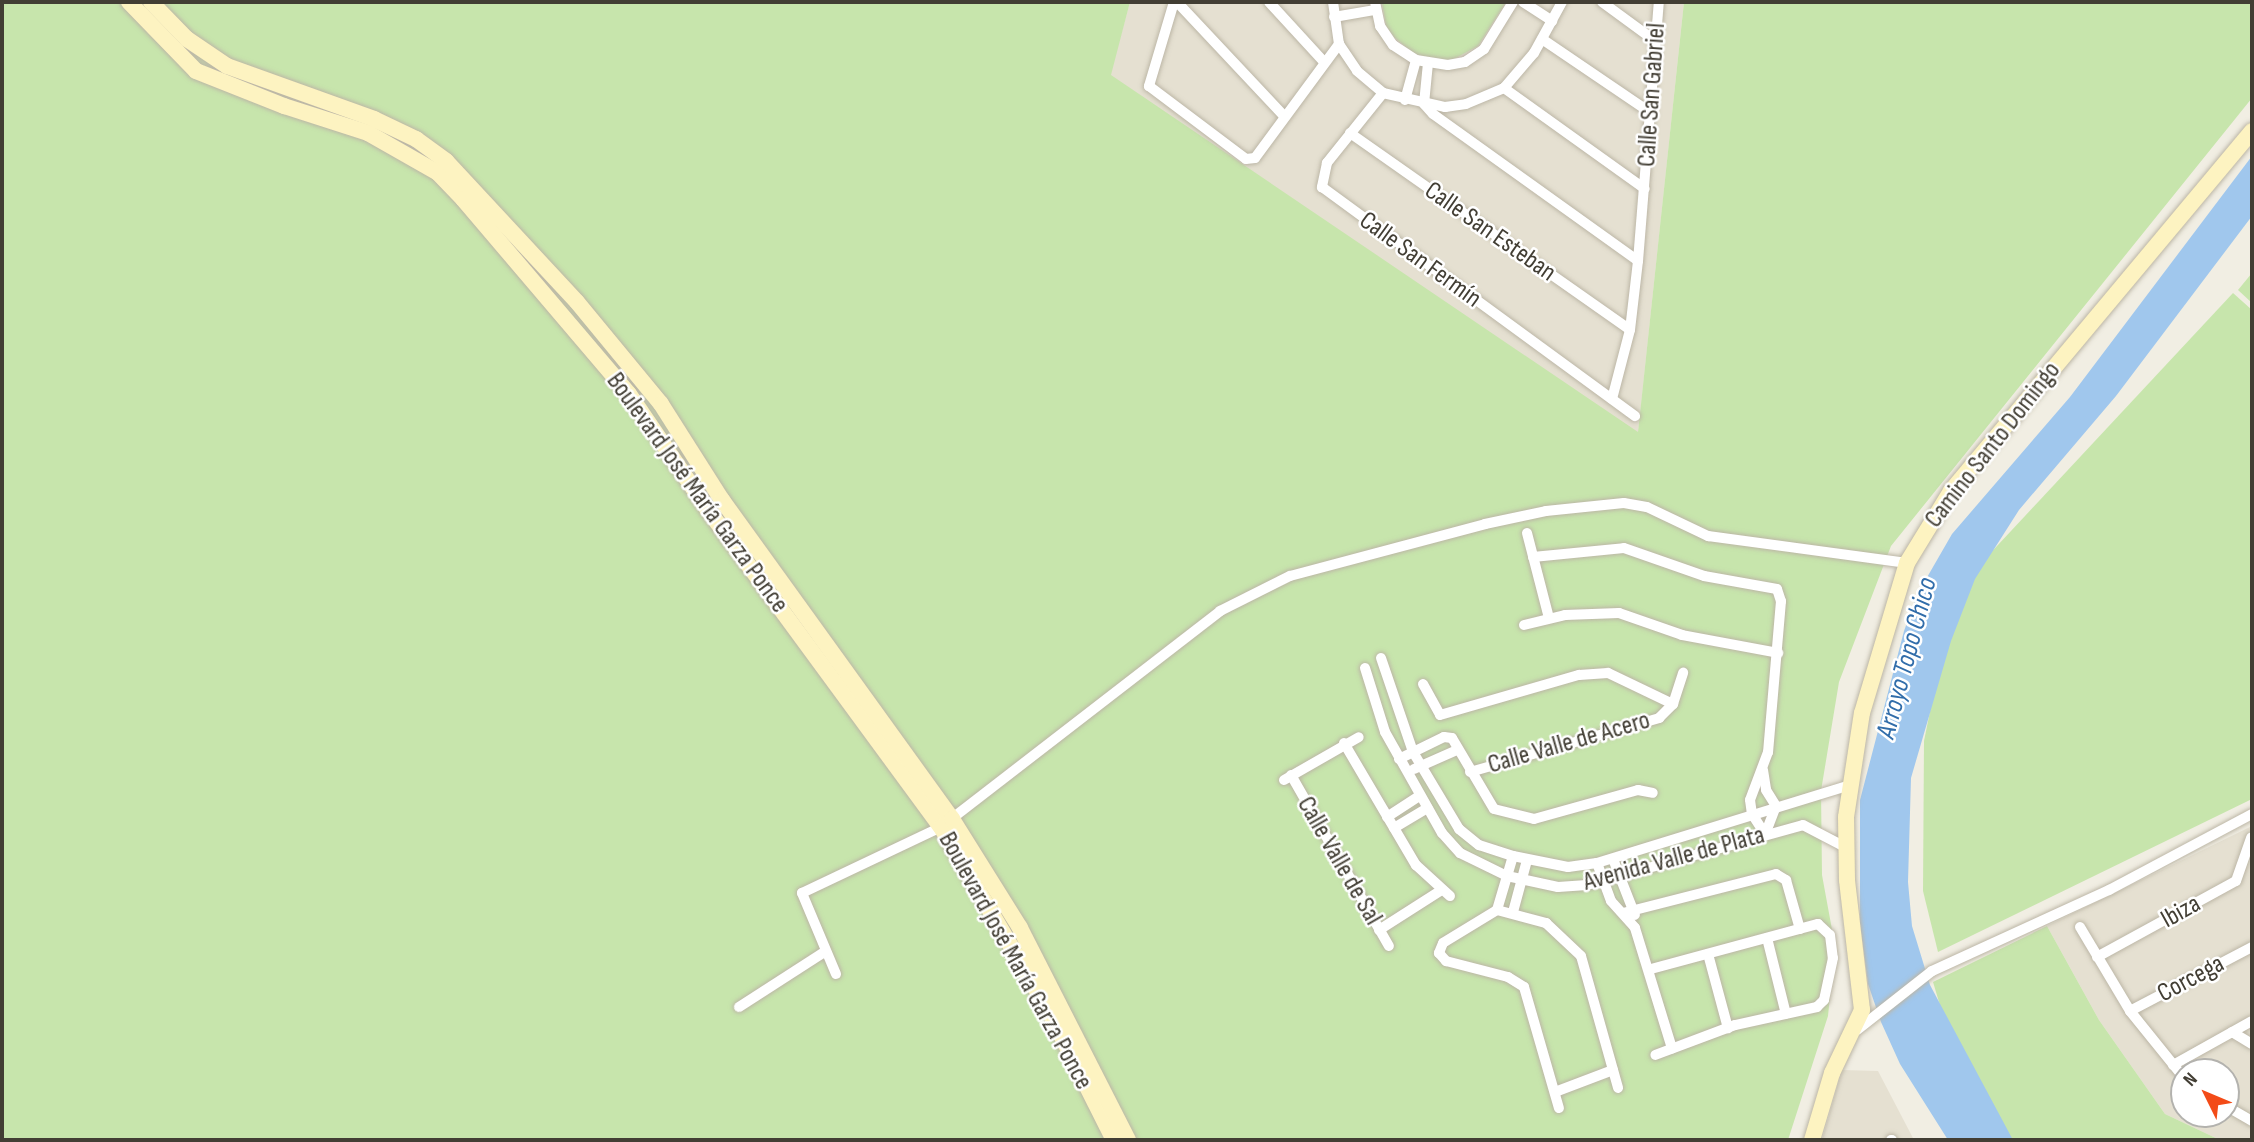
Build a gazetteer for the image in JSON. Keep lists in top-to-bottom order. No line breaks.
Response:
{"streets":{"street":["Calle San Gabriel","Calle San Esteban","Calle San Fermín","Camino Santo Domingo","Boulevard José María Garza Ponce","Calle Valle de Acero","Avenida Valle de Plata","Calle Valle de Sal","Ibiza","Corcega"]},"crossings":[["Calle San Esteban","Calle San Fermín"],["Camino Santo Domingo","Avenida Valle de Plata"]],"water":["Arroyo Topo Chico"],"north":"top left"}
